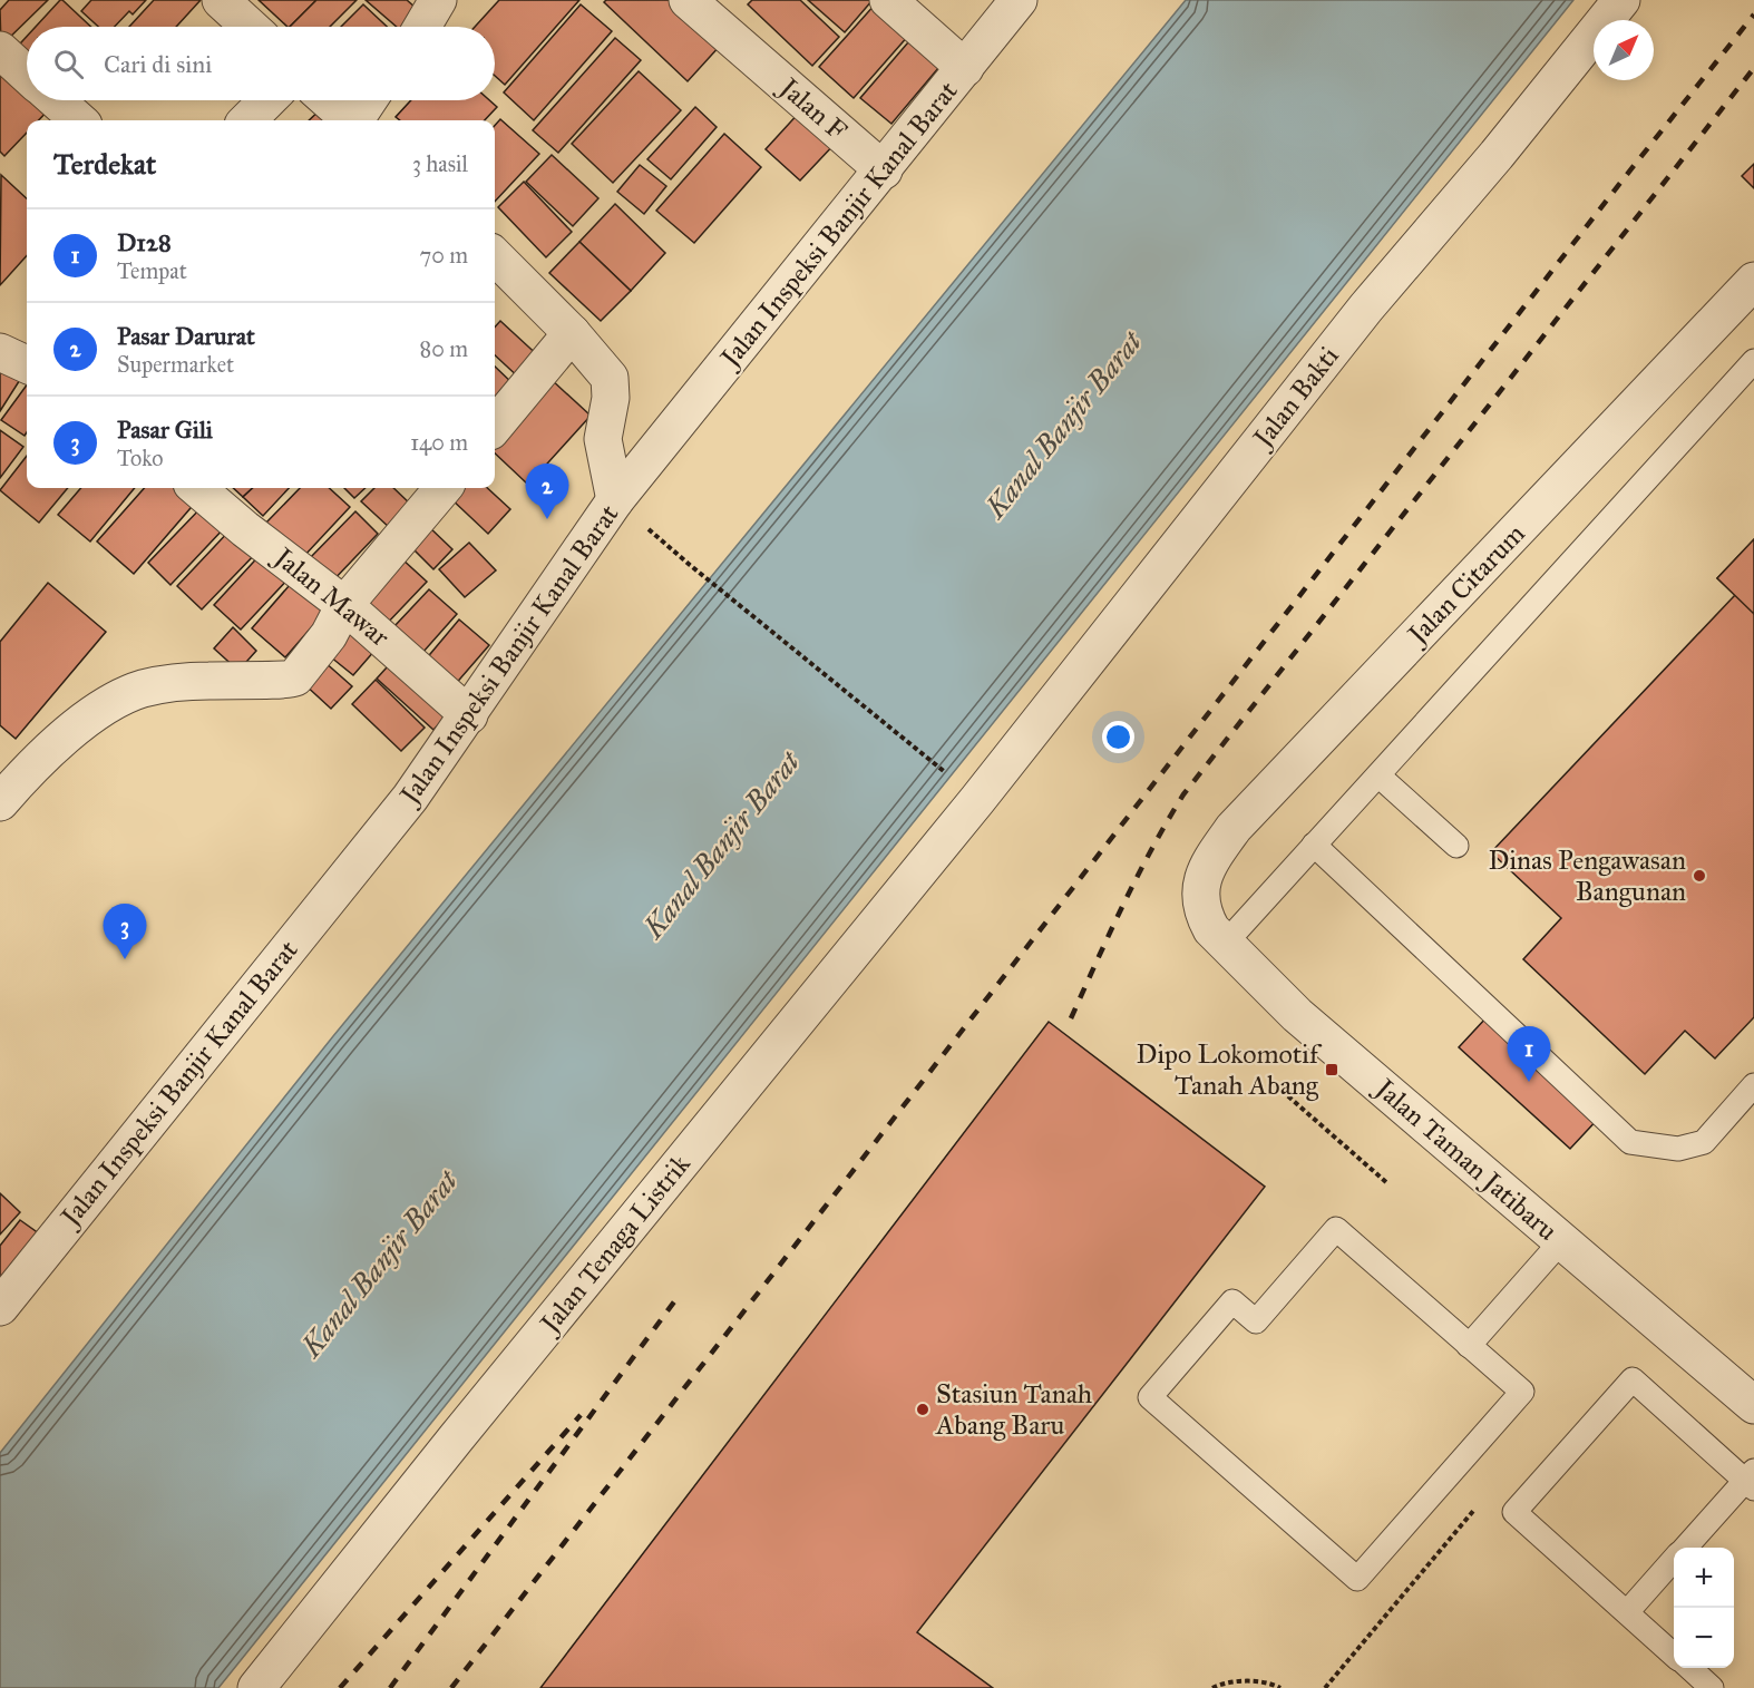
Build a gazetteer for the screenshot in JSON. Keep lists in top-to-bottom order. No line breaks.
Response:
{"streets":{"street":["Jalan F","Jalan Inspeksi Banjir Kanal Barat","Jalan Bakti","Jalan Citarum","Jalan Mawar","Jalan Taman Jatibaru","Jalan Tenaga Listrik"]},"crossings":[["Jalan F","Jalan Inspeksi Banjir Kanal Barat"],["Jalan Inspeksi Banjir Kanal Barat","Jalan Mawar"],["Jalan Bakti","Jalan Tenaga Listrik"],["Jalan Citarum","Jalan Taman Jatibaru"]],"water":["Kanal Banjir Barat"],"places":{"other":["Dinas Pengawasan Bangunan","Stasiun Tanah Abang Baru"],"transit":["Dipo Lokomotif Tanah Abang"]},"north":"top right","page":{"search":"Cari di sini","heading":["Terdekat","3 hasil"],"list":[{"mark":"1","name":"D128","note":"Tempat","value":"70 m"},{"mark":"2","name":"Pasar Darurat","note":"Supermarket","value":"80 m"},{"mark":"3","name":"Pasar Gili","note":"Toko","value":"140 m"}],"pins":["2","3","1"],"map_buttons":["+","−"]}}
